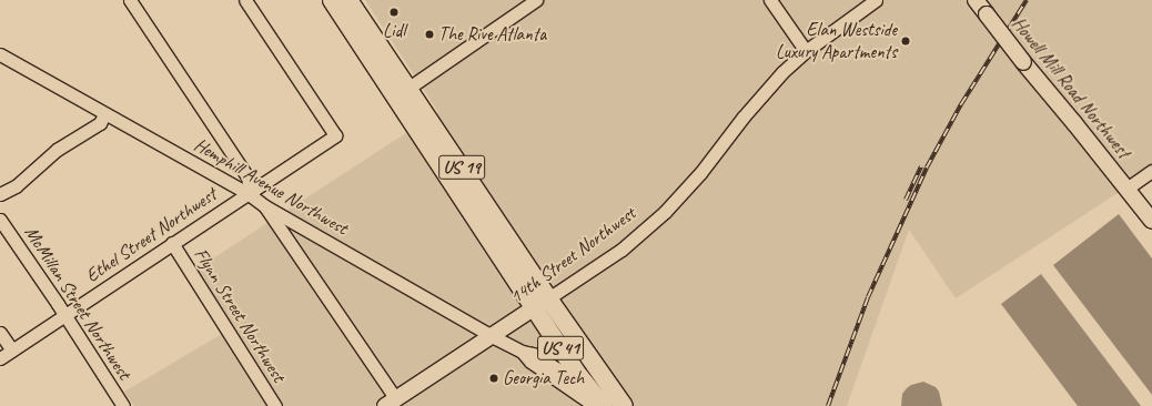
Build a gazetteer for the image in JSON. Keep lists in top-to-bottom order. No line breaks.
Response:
{"streets":{"highway":["US 19","US 41"],"main road":["Howell Mill Road Northwest","14th Street Northwest"],"street":["Hemphill Avenue Northwest","Ethel Street Northwest","McMillan Street Northwest","Flynn Street Northwest"]},"crossings":[["US 19","14th Street Northwest"],["US 19","US 41"],["Hemphill Avenue Northwest","Ethel Street Northwest"],["Hemphill Avenue Northwest","14th Street Northwest"],["Hemphill Avenue Northwest","US 41"],["Ethel Street Northwest","McMillan Street Northwest"],["Ethel Street Northwest","Flynn Street Northwest"],["14th Street Northwest","US 41"]],"places":["Lidl","The Rive Atlanta","Elan Westside Luxury Apartments","Georgia Tech"]}
